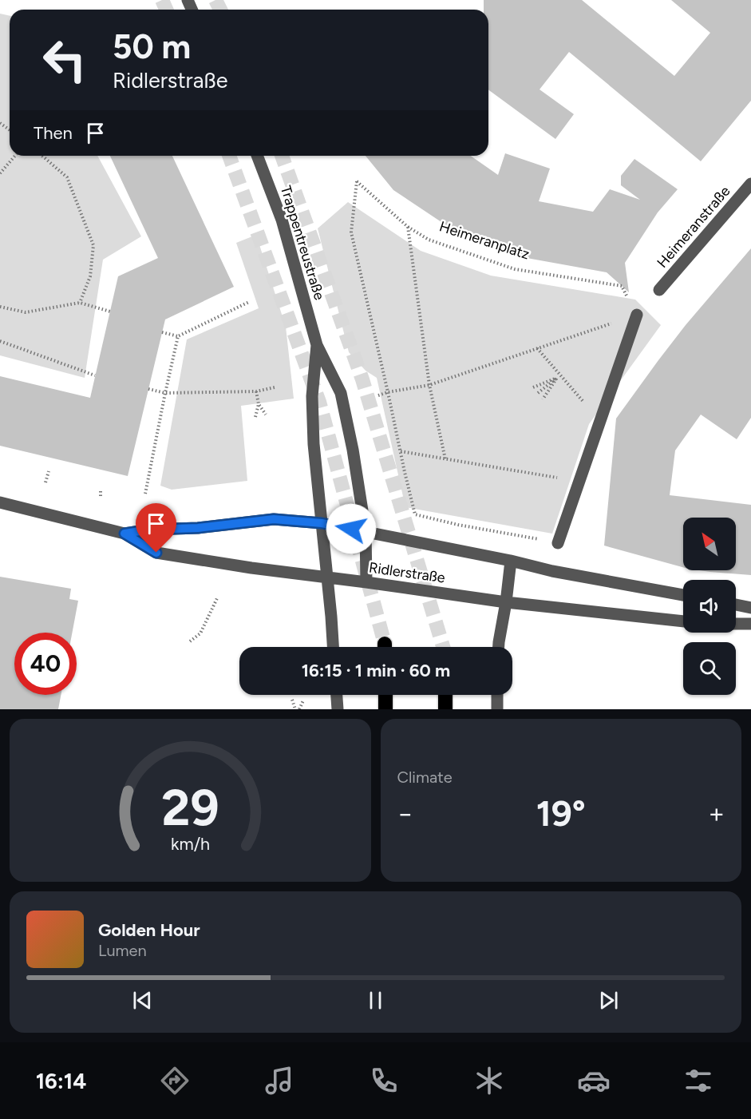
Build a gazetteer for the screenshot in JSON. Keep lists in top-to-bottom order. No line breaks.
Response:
{"streets":{"street":["Heimeranstraße","Trappentreustraße","Ridlerstraße"],"path":["Heimeranplatz"]},"crossings":[["Trappentreustraße","Ridlerstraße"]],"north":"top left","page":{"turn":["50 m","Ridlerstraße"],"then":"Then","limit":"40","trip":"16:15 · 1 min · 60 m","tile":"Climate","heat":["−","19°","+"],"song":["Golden Hour","Lumen"],"tabs":"16:14","gauge":["29","km/h"]}}
